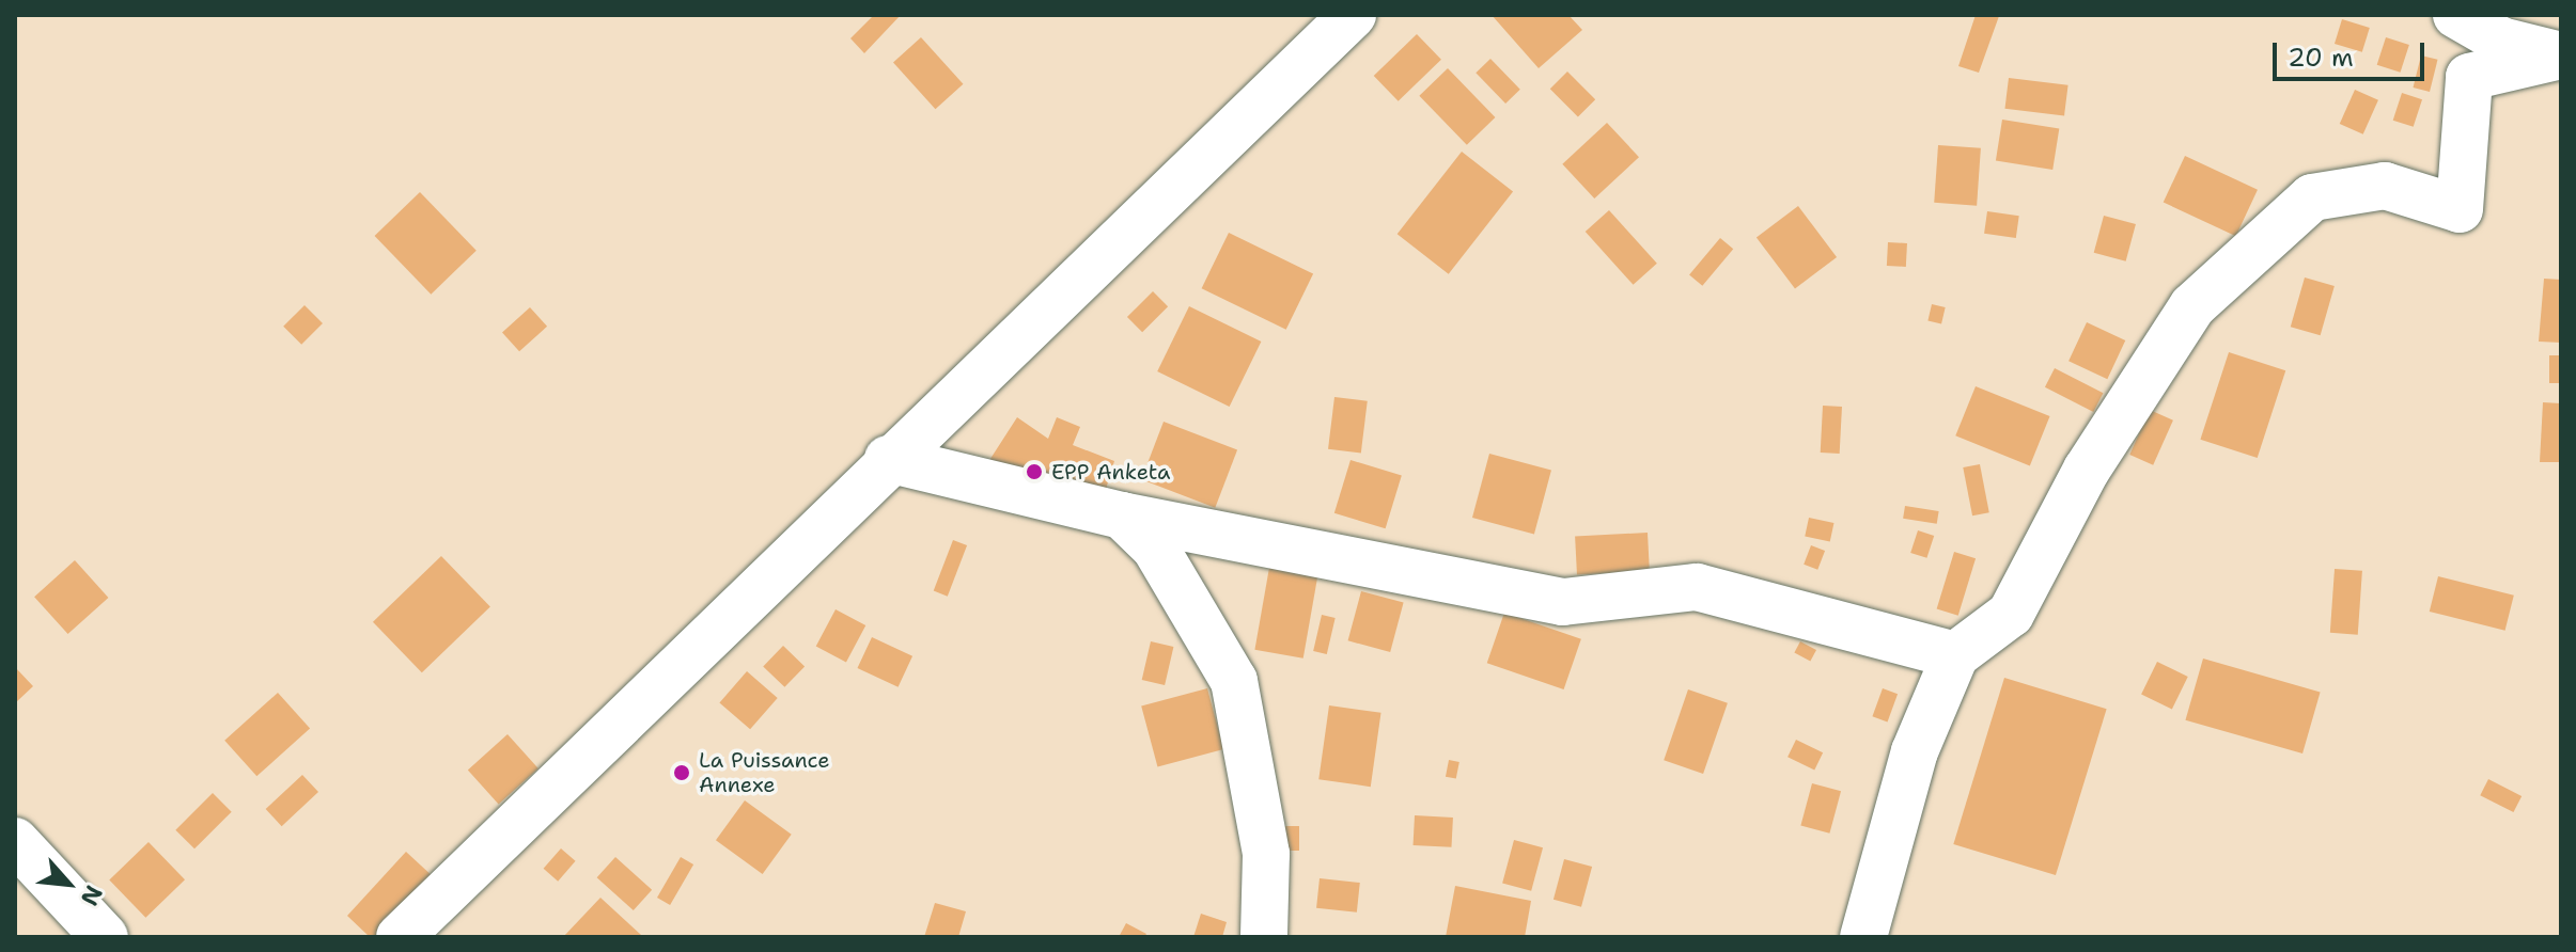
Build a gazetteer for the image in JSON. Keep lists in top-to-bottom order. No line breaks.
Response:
{"places":["EPP Anketa","La Puissance Annexe"],"scale_bar":"20 m","north":"bottom right"}
